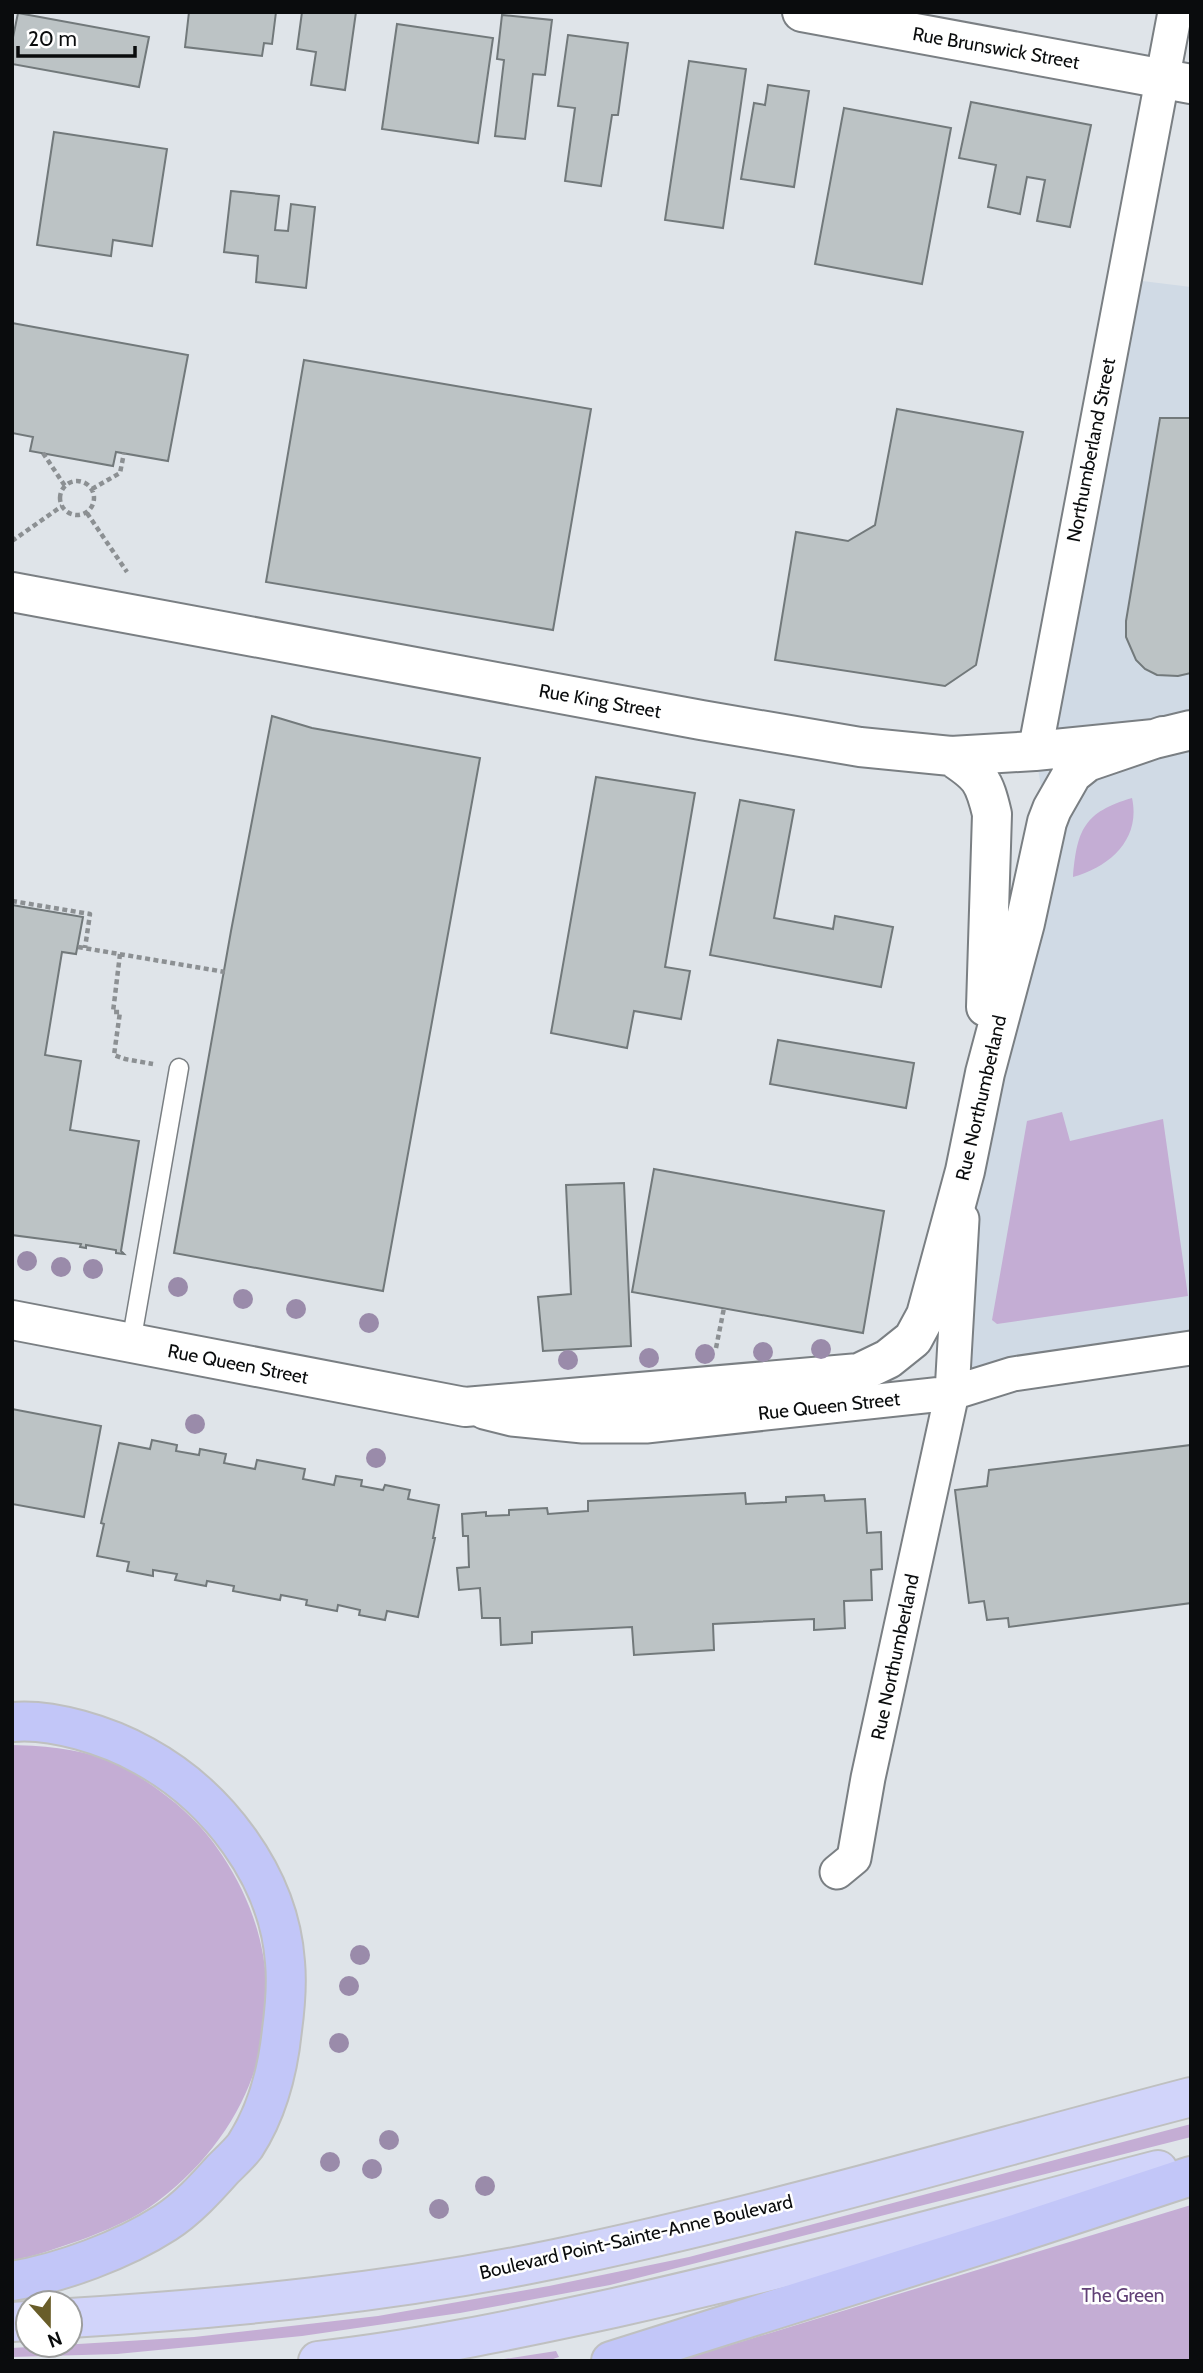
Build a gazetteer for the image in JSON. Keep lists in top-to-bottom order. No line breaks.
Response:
{"streets":{"main road":["Rue Brunswick Street","Northumberland Street","Rue King Street","Rue Northumberland","Rue Queen Street","Boulevard Point-Sainte-Anne Boulevard"]},"crossings":[["Rue Brunswick Street","Northumberland Street"],["Northumberland Street","Rue King Street"],["Northumberland Street","Rue Northumberland"],["Rue Northumberland","Rue Queen Street"]],"parks":["The Green"],"scale_bar":"20 m","north":"bottom"}
